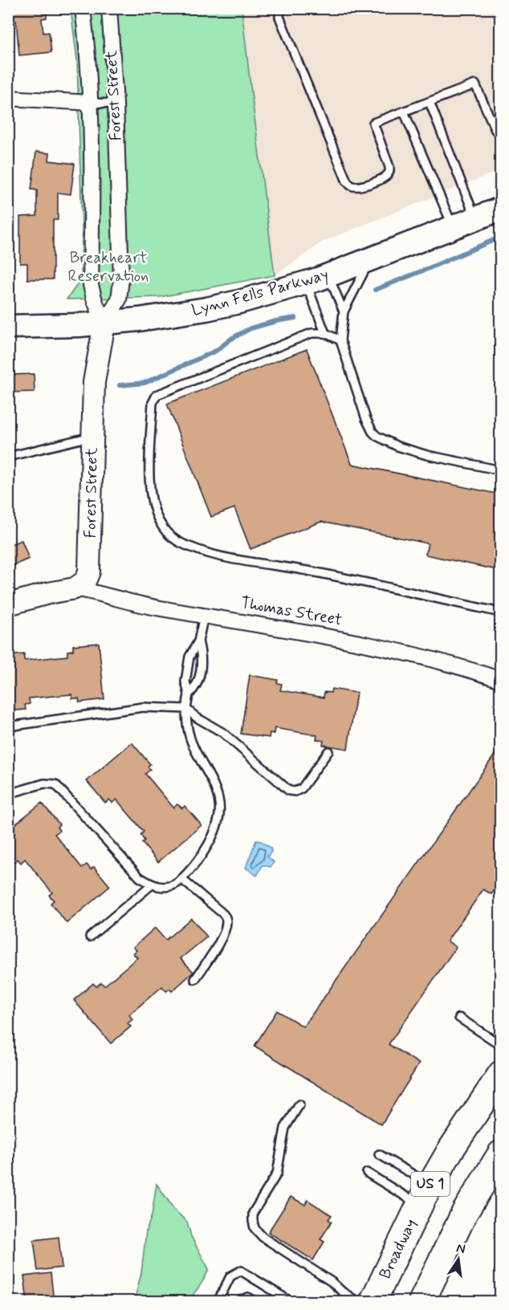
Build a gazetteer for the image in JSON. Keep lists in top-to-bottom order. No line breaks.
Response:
{"streets":{"highway":["US 1","Broadway"],"main road":["Lynn Fells Parkway"],"street":["Forest Street","Thomas Street"]},"crossings":[["Forest Street","Lynn Fells Parkway"],["Forest Street","Thomas Street"]],"parks":["Breakheart Reservation"],"north":"top"}
